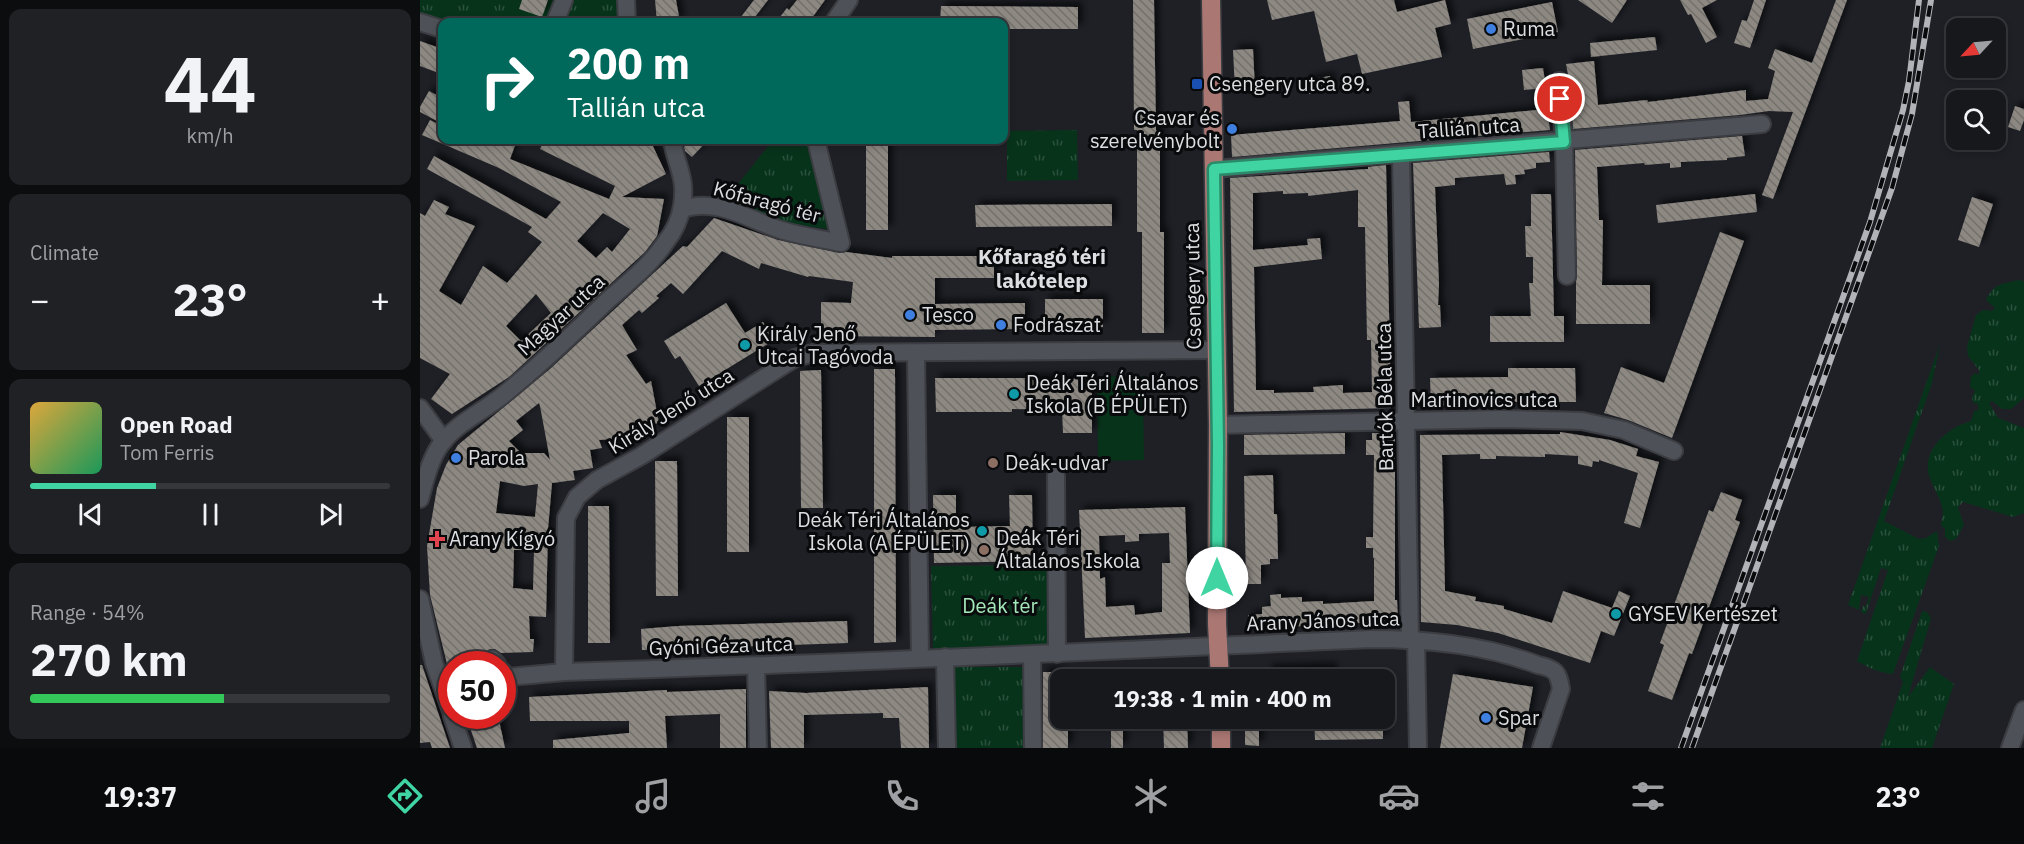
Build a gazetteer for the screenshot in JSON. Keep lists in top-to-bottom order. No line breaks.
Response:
{"streets":{"main road":["Csengery utca"],"street":["Tallián utca","Kőfaragó tér","Magyar utca","Bartók Béla utca","Martinovics utca","Király Jenő utca","Arany János utca","Gyóni Géza utca"]},"crossings":[["Tallián utca","Csengery utca"],["Tallián utca","Bartók Béla utca"],["Kőfaragó tér","Magyar utca"],["Csengery utca","Martinovics utca"],["Csengery utca","Király Jenő utca"],["Csengery utca","Arany János utca"],["Bartók Béla utca","Martinovics utca"],["Bartók Béla utca","Arany János utca"],["Király Jenő utca","Gyóni Géza utca"],["Arany János utca","Gyóni Géza utca"]],"districts":["Kőfaragó téri lakótelep"],"parks":["Deák tér"],"places":{"other":["Ruma","Csavar és szerelvénybolt","Tesco","Fodrászat","Király Jenő Utcai Tagóvoda","Deák Téri Általános Iskola (B ÉPÜLET)","Parola","Deák-udvar","Deák Téri Általános Iskola (A ÉPÜLET)","Deák Téri Általános Iskola","GYSEV Kertészet","Spar"],"transit":["Csengery utca 89."],"health":["Arany Kígyó"]},"north":"bottom left","page":{"tile":[["44","km/h"],"Climate",["Range · 54%","270 km"]],"turn":["200 m","Tallián utca"],"heat":["−","23°","+"],"song":["Open Road","Tom Ferris"],"limit":"50","trip":"19:38 · 1 min · 400 m","tabs":["19:37","23°"]}}
